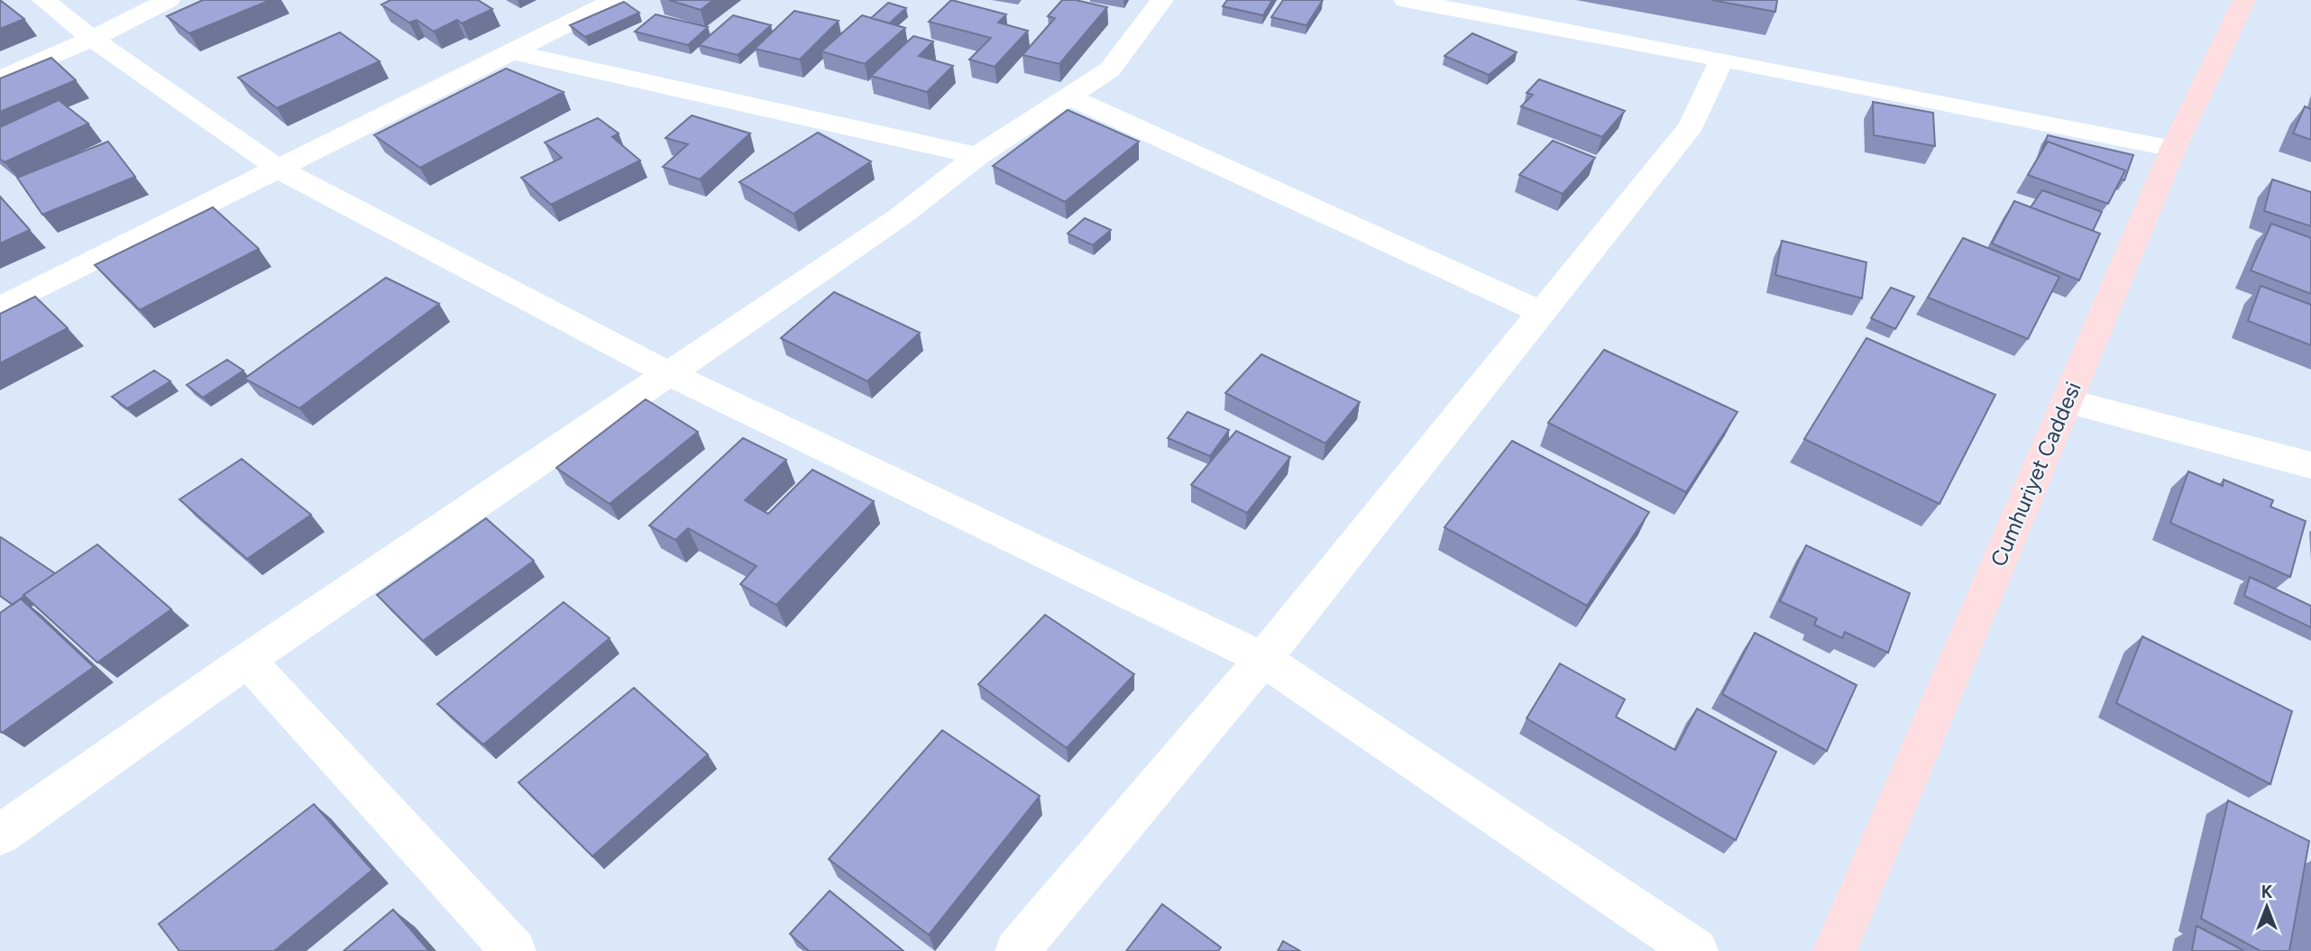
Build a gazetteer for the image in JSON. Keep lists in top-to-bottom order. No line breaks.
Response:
{"streets":{"main road":["Cumhuriyet Caddesi"]},"north":"top"}
